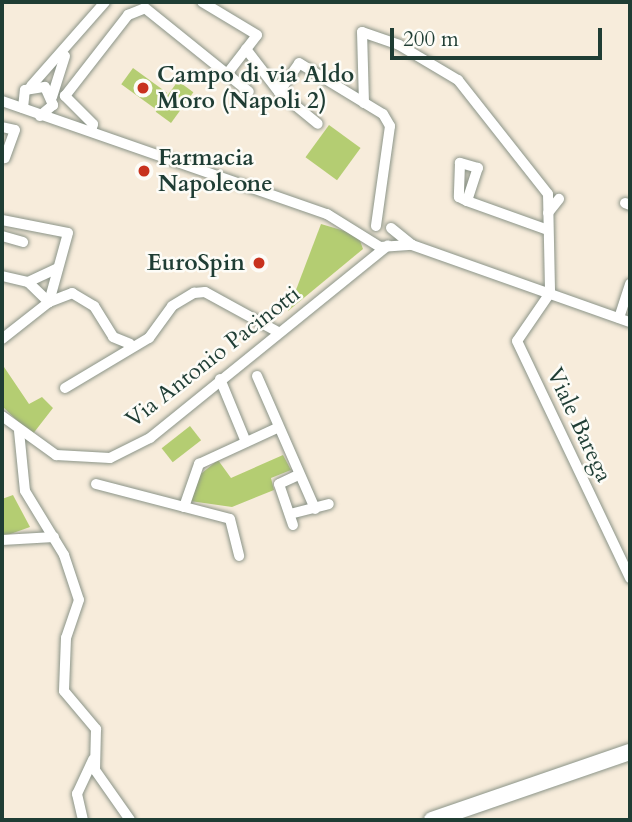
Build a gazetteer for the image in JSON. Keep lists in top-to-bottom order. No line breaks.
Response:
{"streets":{"street":["Via Antonio Pacinotti","Viale Barega"]},"places":["Campo di via Aldo Moro (Napoli 2)","Farmacia Napoleone","EuroSpin"],"scale_bar":"200 m"}
